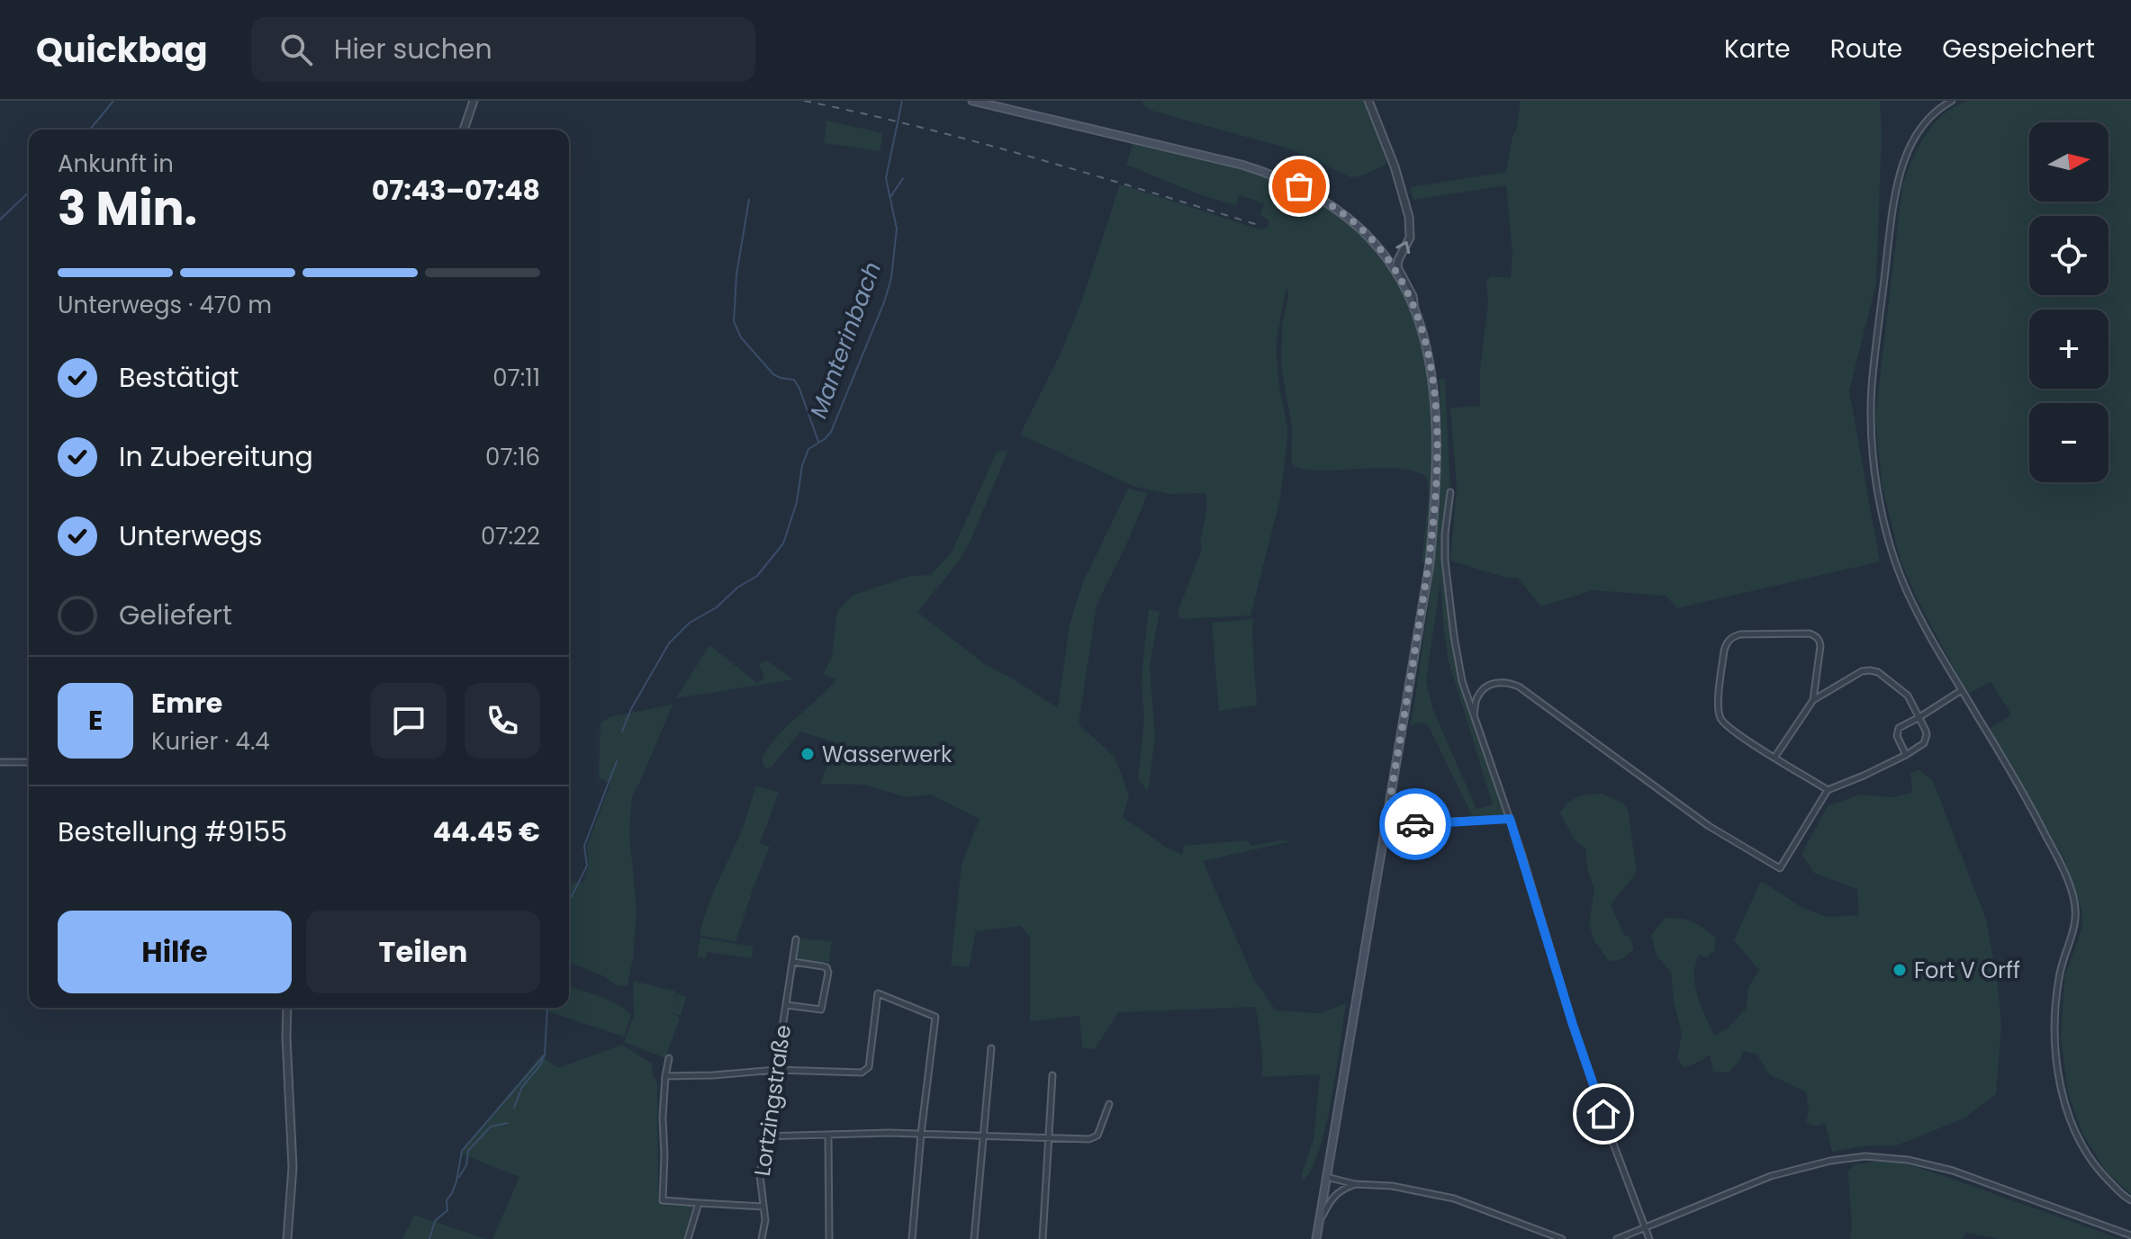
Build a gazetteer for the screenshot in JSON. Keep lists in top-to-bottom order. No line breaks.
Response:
{"streets":{"street":["Lortzingstraße"]},"water":["Manterinbach"],"places":["Wasserwerk","Fort V Orff"],"north":"right","page":{"header":"Quickbag","search":"Hier suchen","nav":["Karte","Route","Gespeichert"],"map_buttons":["+","−"],"heading":["3 Min.","Ankunft in","07:43–07:48"],"panel":["Emre","Kurier · 4.4","Bestellung #9155","44.45 €"],"bar":"Unterwegs · 470 m","list":[["Bestätigt","07:11"],["In Zubereitung","07:16"],["Unterwegs","07:22"],"Geliefert"],"round":"E","buttons":["Hilfe","Teilen"]}}
